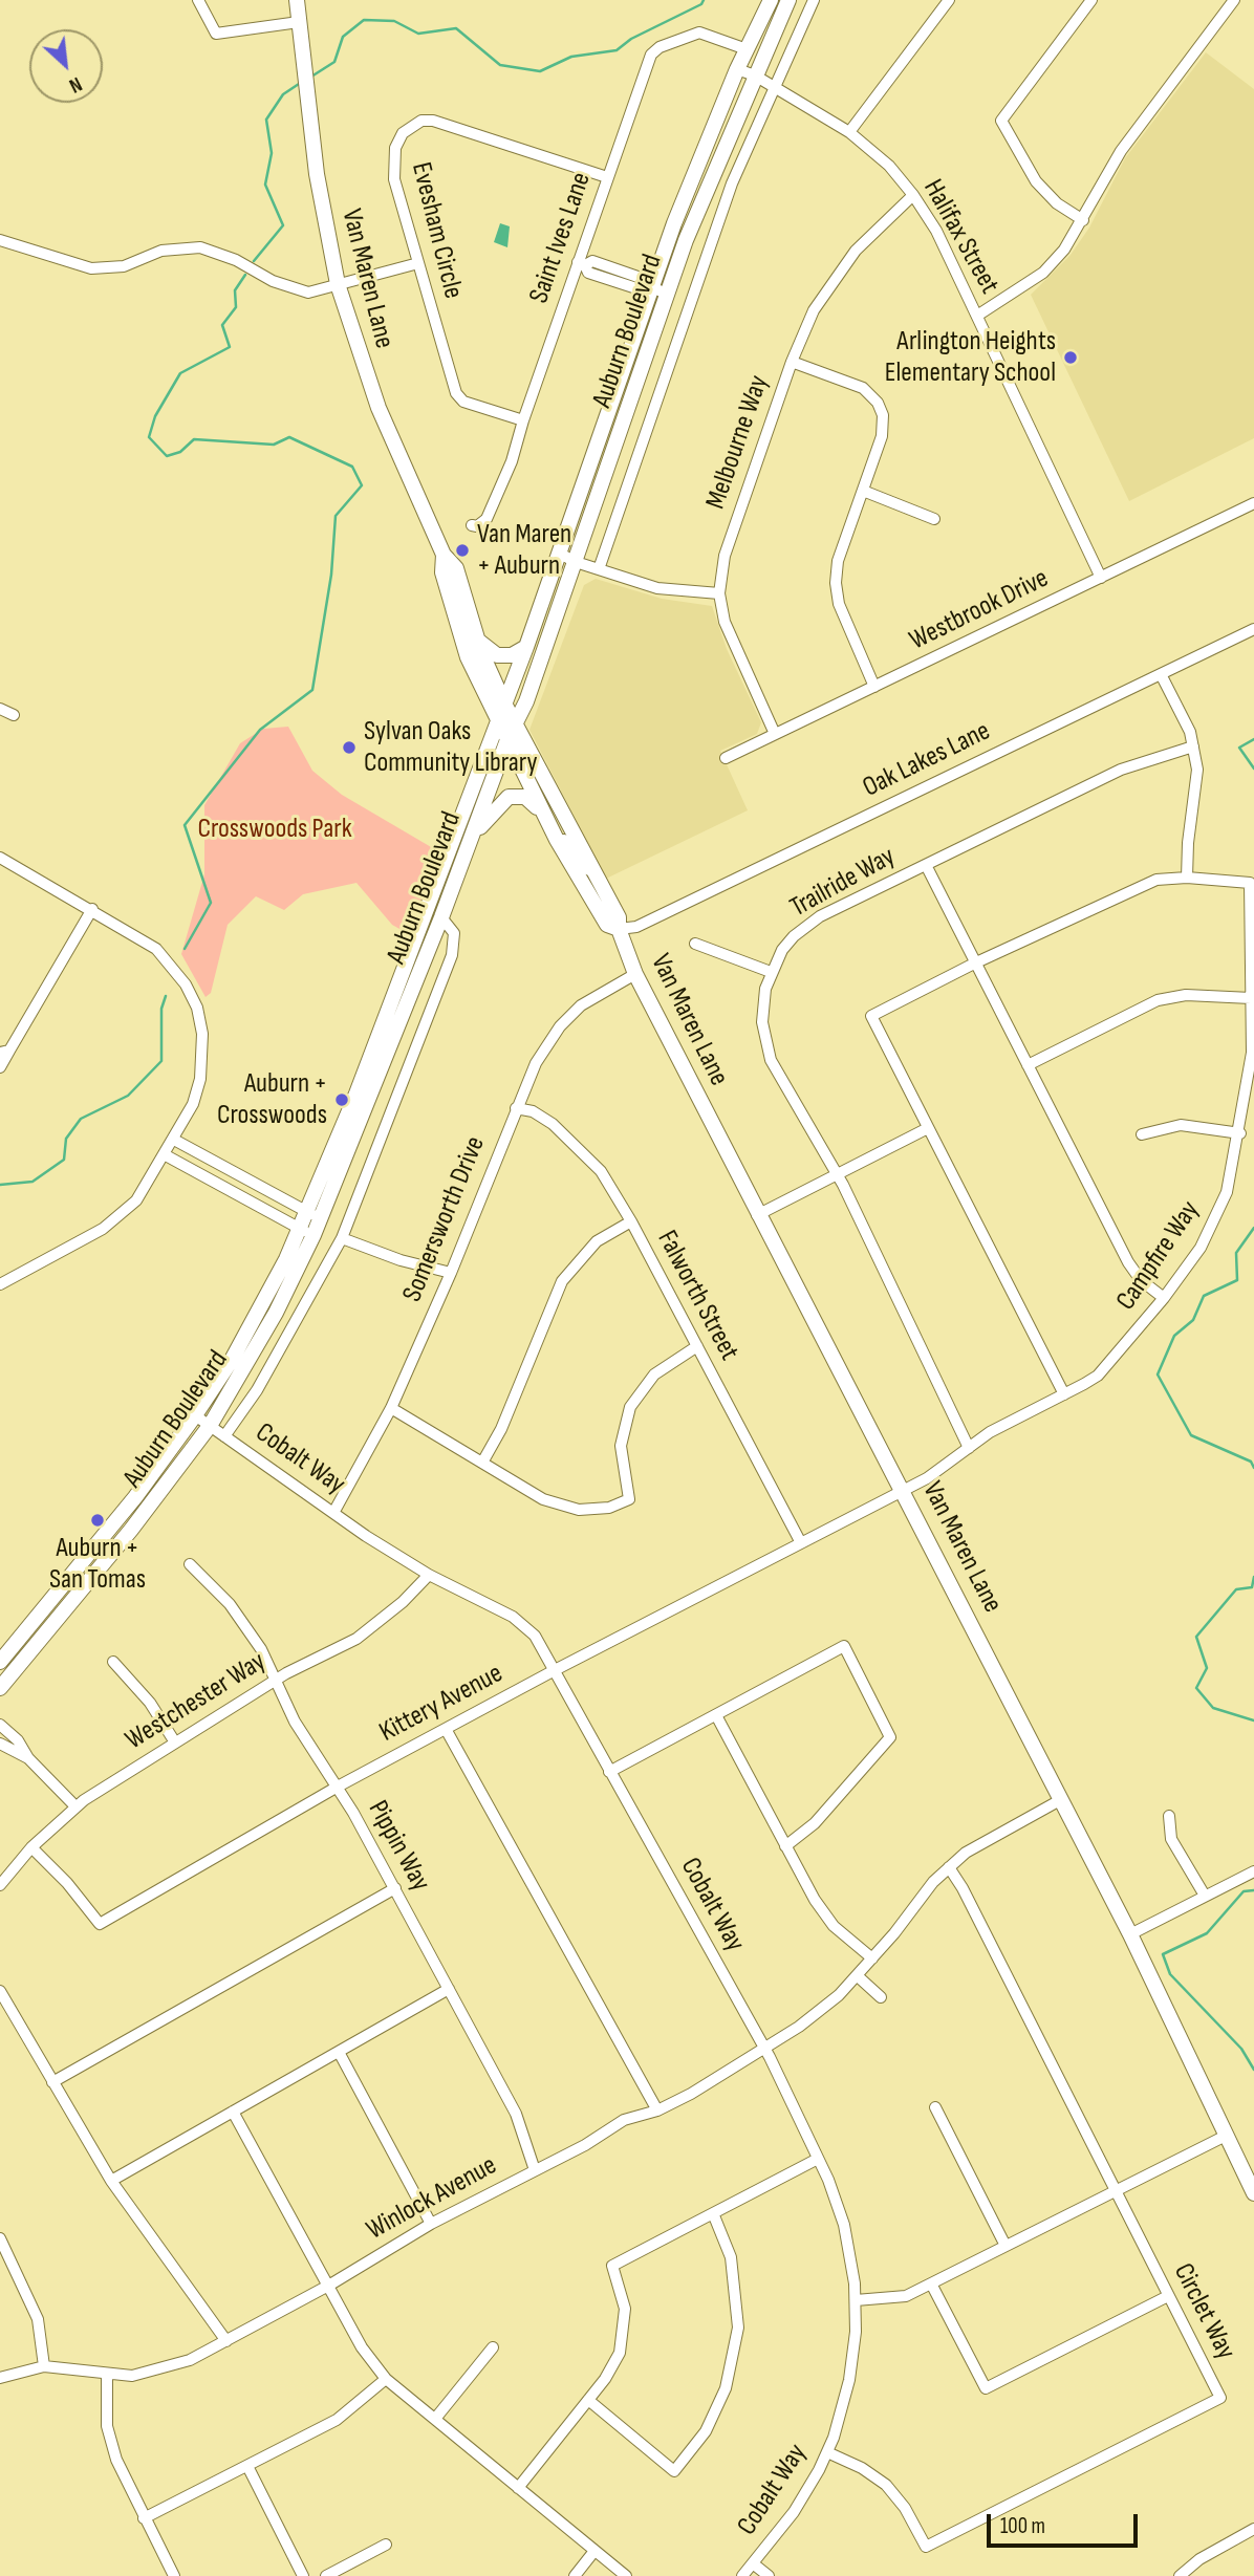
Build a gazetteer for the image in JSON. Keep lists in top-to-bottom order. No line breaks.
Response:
{"streets":{"main road":["Van Maren Lane","Auburn Boulevard"],"street":["Evesham Circle","Halifax Street","Saint Ives Lane","Melbourne Way","Westbrook Drive","Oak Lakes Lane","Trailride Way","Somersworth Drive","Campfire Way","Falworth Street","Cobalt Way","Westchester Way","Kittery Avenue","Pippin Way","Winlock Avenue","Circlet Way"]},"crossings":[["Evesham Circle","Saint Ives Lane"],["Halifax Street","Auburn Boulevard"],["Halifax Street","Melbourne Way"],["Halifax Street","Westbrook Drive"],["Saint Ives Lane","Auburn Boulevard"],["Van Maren Lane","Auburn Boulevard"],["Van Maren Lane","Oak Lakes Lane"],["Van Maren Lane","Somersworth Drive"],["Van Maren Lane","Campfire Way"],["Van Maren Lane","Kittery Avenue"],["Van Maren Lane","Winlock Avenue"],["Auburn Boulevard","Cobalt Way"],["Melbourne Way","Westbrook Drive"],["Trailride Way","Campfire Way"],["Somersworth Drive","Falworth Street"],["Somersworth Drive","Cobalt Way"],["Campfire Way","Kittery Avenue"],["Falworth Street","Kittery Avenue"],["Cobalt Way","Westchester Way"],["Cobalt Way","Kittery Avenue"],["Cobalt Way","Winlock Avenue"],["Cobalt Way","Circlet Way"],["Westchester Way","Kittery Avenue"],["Westchester Way","Pippin Way"],["Kittery Avenue","Pippin Way"],["Pippin Way","Winlock Avenue"],["Winlock Avenue","Circlet Way"]],"parks":["Crosswoods Park"],"places":["Arlington Heights Elementary School","Van Maren + Auburn","Sylvan Oaks Community Library","Auburn + Crosswoods","Auburn + San Tomas"],"scale_bar":"100 m","north":"bottom right"}
